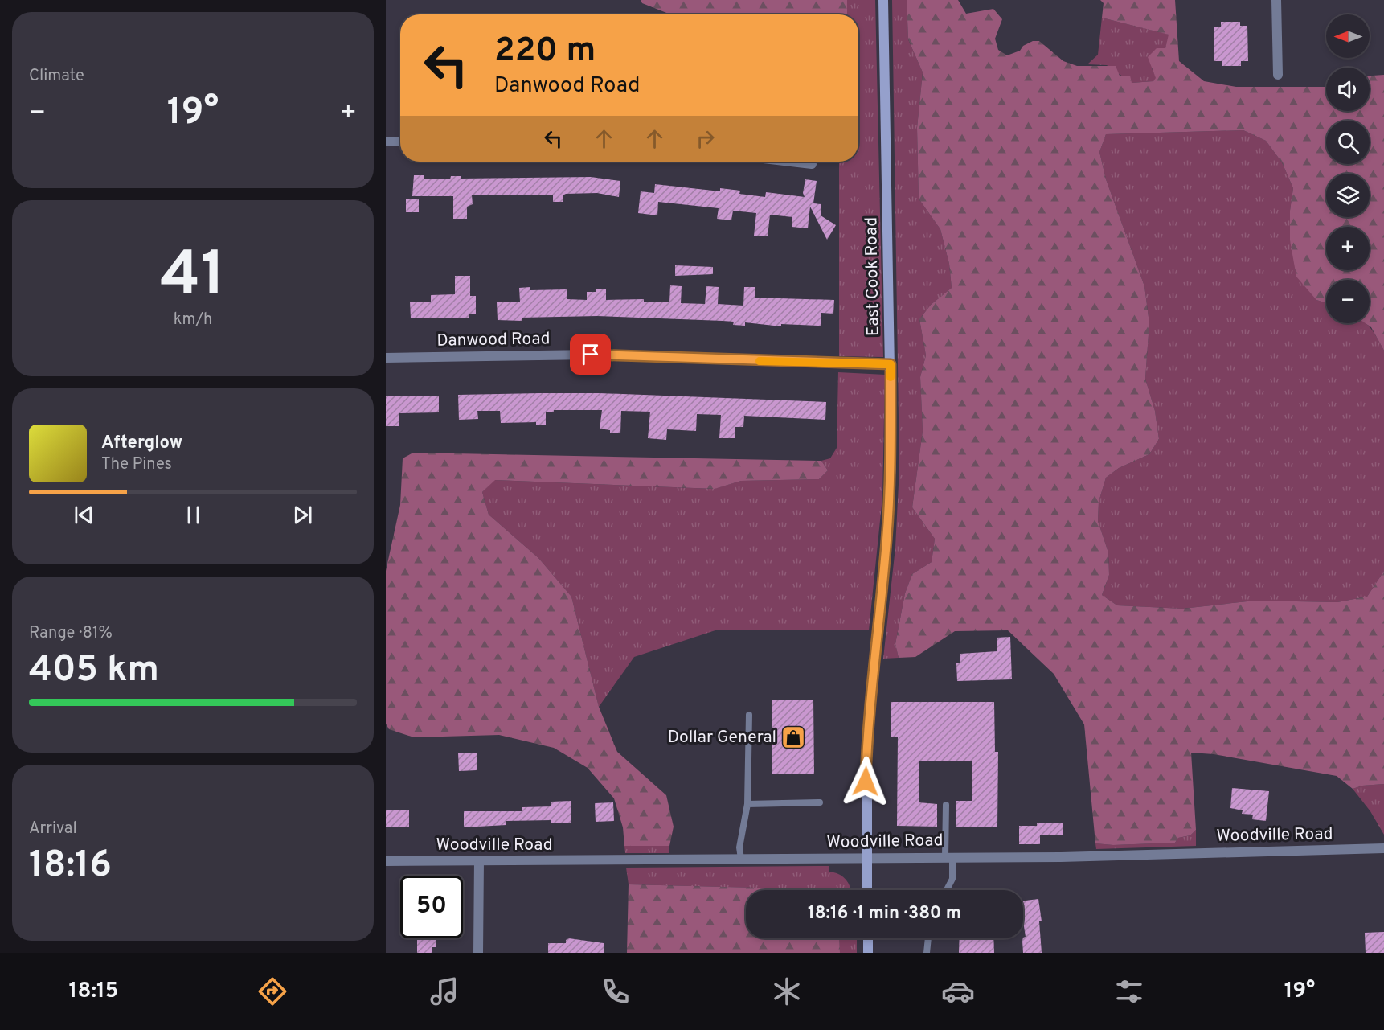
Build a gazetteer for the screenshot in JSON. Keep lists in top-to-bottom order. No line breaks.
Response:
{"streets":{"main road":["East Cook Road"],"street":["Danwood Road","Woodville Road"]},"crossings":[["East Cook Road","Danwood Road"],["East Cook Road","Woodville Road"]],"places":{"shop":["Dollar General"]},"north":"left","page":{"tile":["Climate",["41","km/h"],["Range · 81%","405 km"],["Arrival","18:16"]],"map_buttons":["+","−"],"turn":["220 m","Danwood Road"],"heat":["−","19°","+"],"song":["Afterglow","The Pines"],"limit":"50","trip":"18:16 · 1 min · 380 m","tabs":["18:15","19°"]}}
